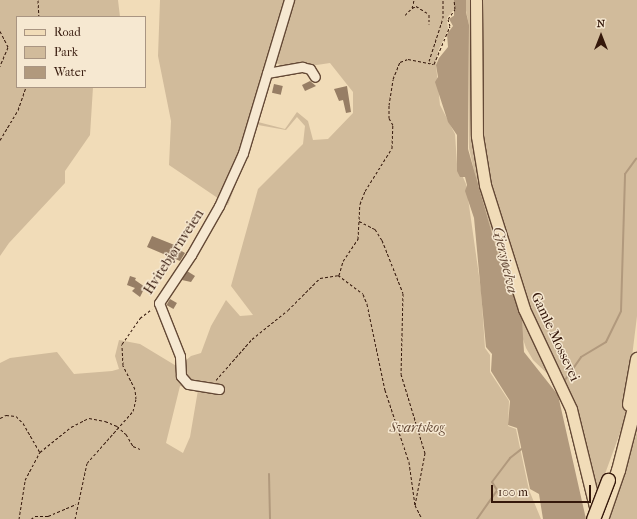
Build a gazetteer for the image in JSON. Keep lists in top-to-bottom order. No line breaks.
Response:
{"streets":{"main road":["Gamle Mossevei"],"street":["Hvitebjørnveien"]},"water":["Gjersjøelva"],"parks":["Svartskog"],"legend":["Road","Park","Water"],"scale_bar":"100 m","north":"top"}
